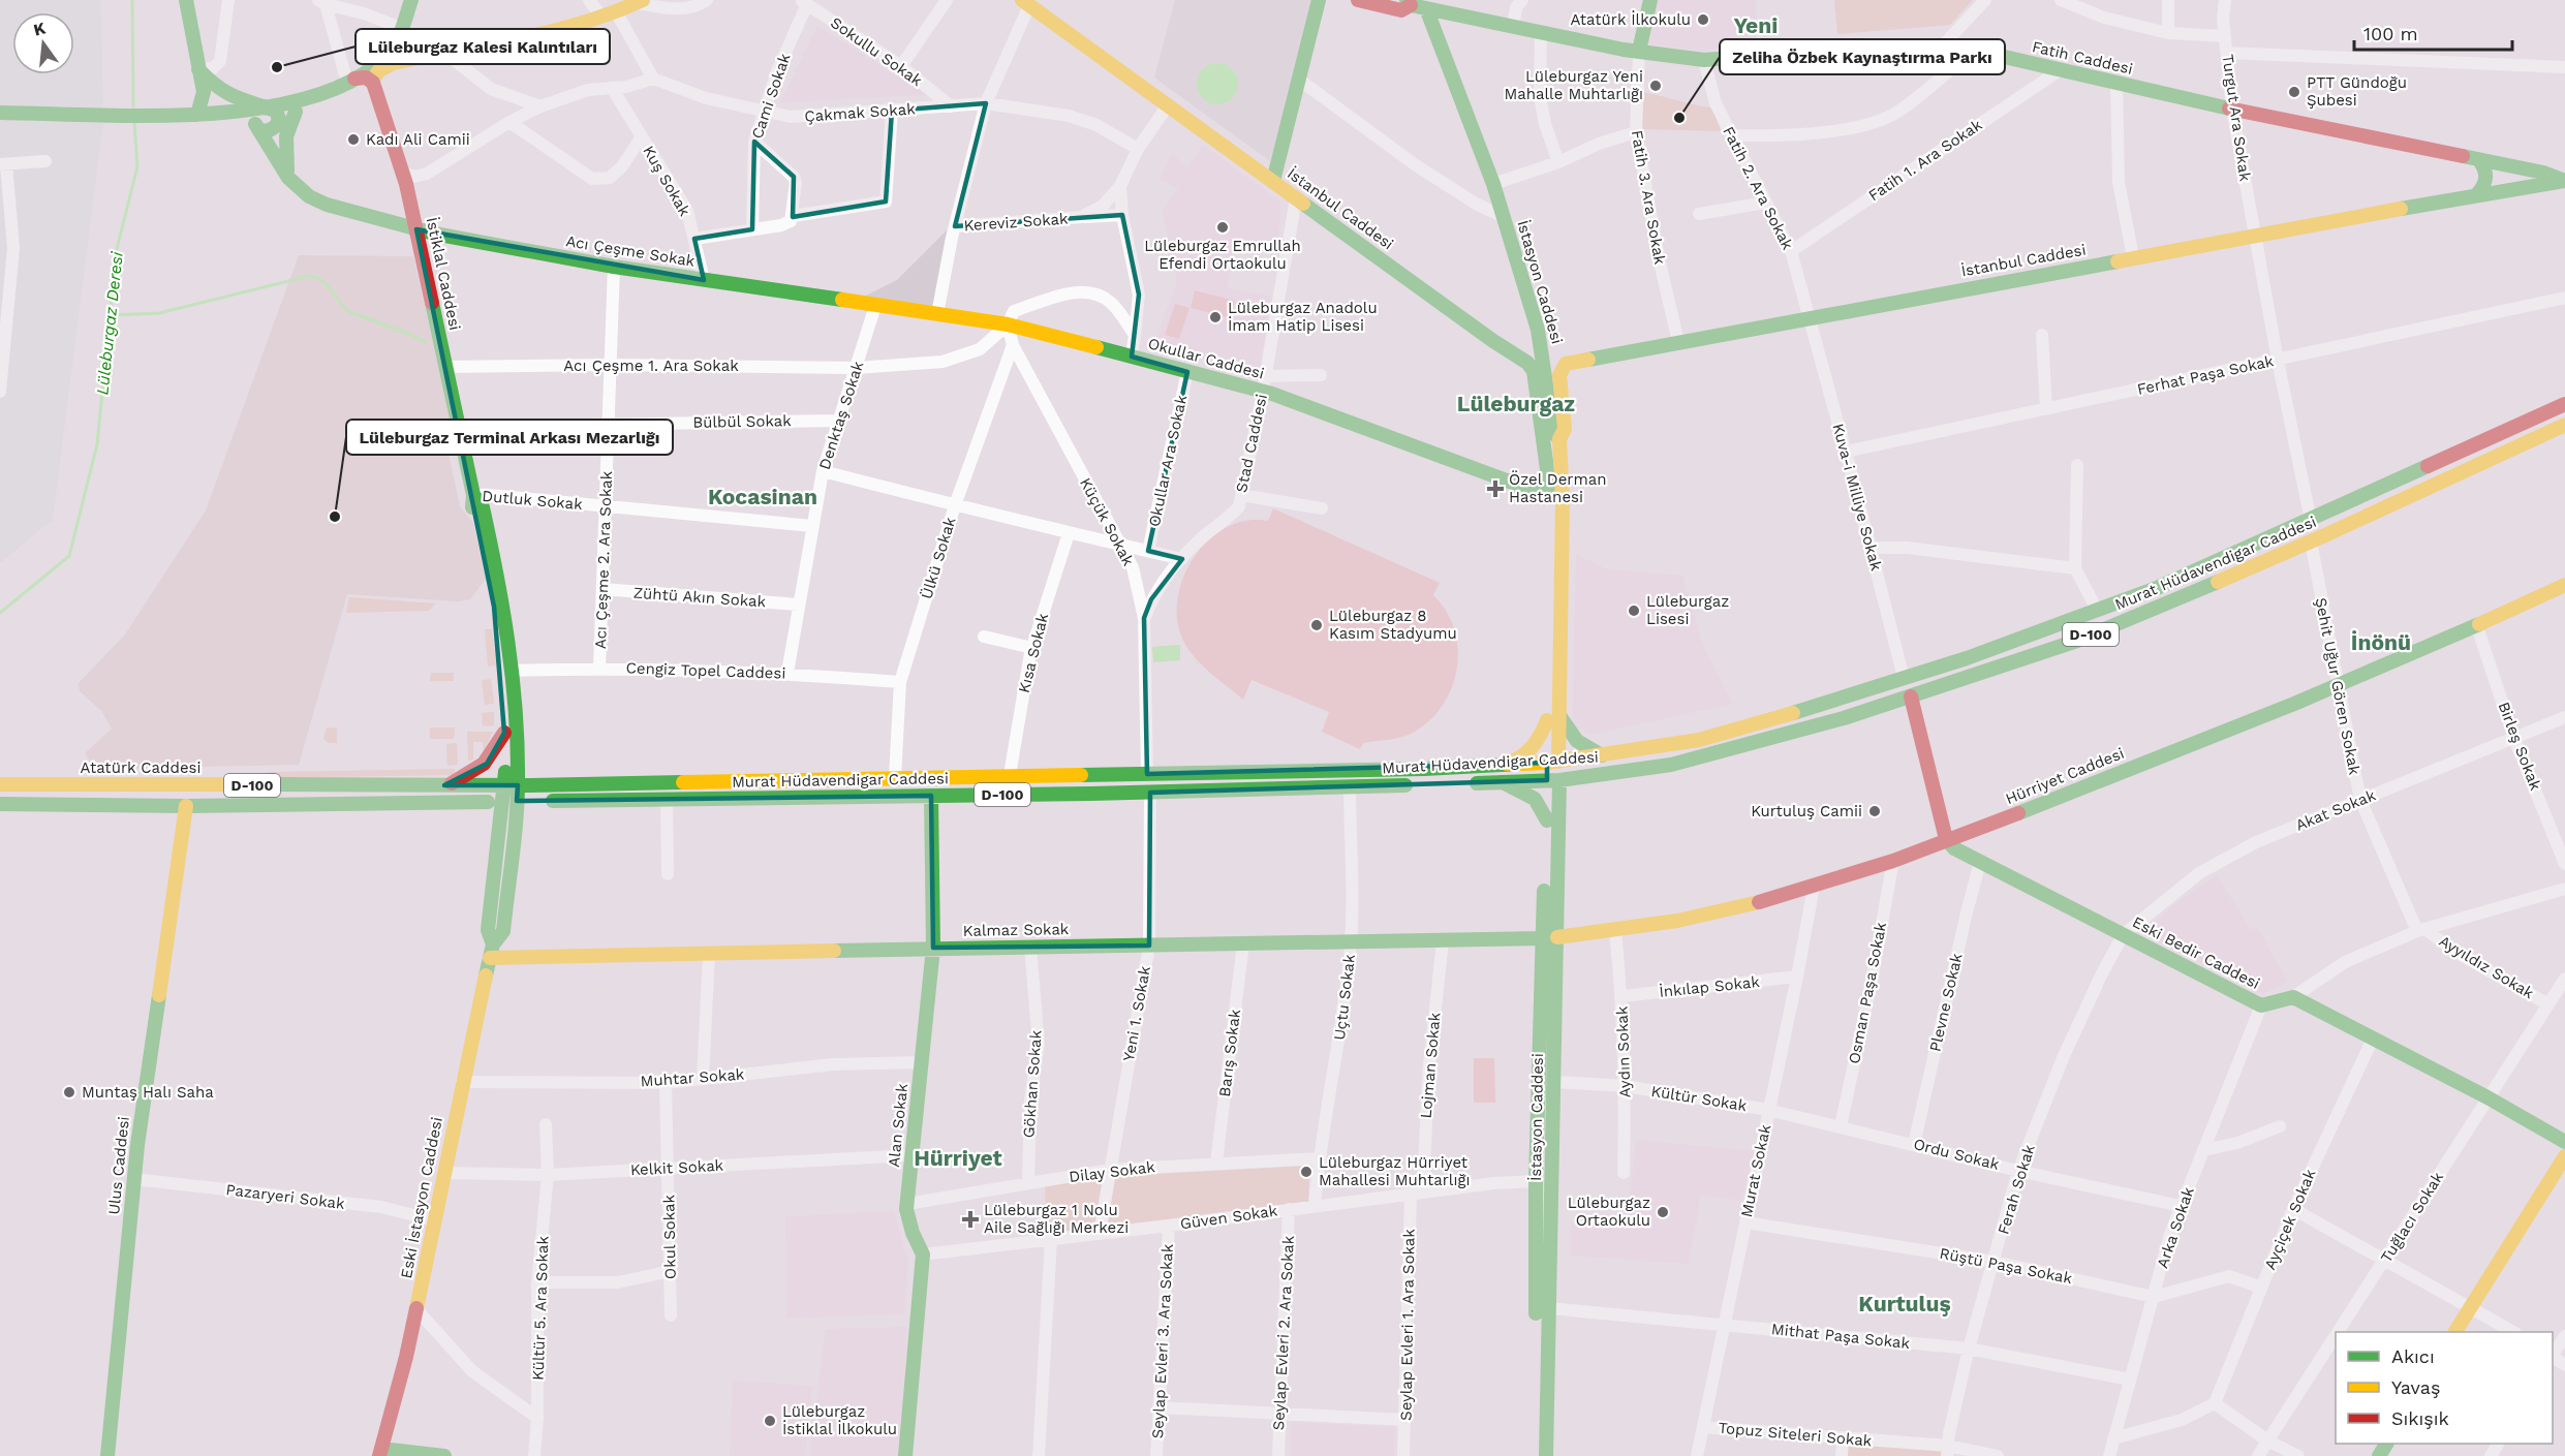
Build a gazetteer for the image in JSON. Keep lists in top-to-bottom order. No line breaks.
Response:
{"streets":{"main road":["Fatih Caddesi","İstanbul Caddesi","Acı Çeşme Sokak","İstiklal Caddesi","İstasyon Caddesi","Okullar Caddesi","Murat Hüdavendigar Caddesi","D-100","Atatürk Caddesi","Hürriyet Caddesi","Kalmaz Sokak","Eski Bedir Caddesi","Alan Sokak","Ulus Caddesi","Eski İstasyon Caddesi"],"street":["Sokullu Sokak","Cami Sokak","Çakmak Sokak","Turgut Ara Sokak","Fatih 1. Ara Sokak","Kuş Sokak","Fatih 2. Ara Sokak","Fatih 3. Ara Sokak","Kereviz Sokak","Acı Çeşme 1. Ara Sokak","Ferhat Paşa Sokak","Denktaş Sokak","Bülbül Sokak","Stad Caddesi","Okullar Ara Sokak","Kuva-i Milliye Sokak","Dutluk Sokak","Küçük Sokak","Ülkü Sokak","Acı Çeşme 2. Ara Sokak","Zühtü Akın Sokak","Kısa Sokak","Cengiz Topel Caddesi","Şehit Uğur Gören Sokak","Birleş Sokak","Akat Sokak","Ayyıldız Sokak","İnkılap Sokak","Osman Paşa Sokak","Uçtu Sokak","Plevne Sokak","Yeni 1. Sokak","Aydın Sokak","Barış Sokak","Lojman Sokak","Muhtar Sokak","Gökhan Sokak","Kültür Sokak","Ordu Sokak","Kelkit Sokak","Murat Sokak","Dilay Sokak","Ferah Sokak","Pazaryeri Sokak","Güven Sokak","Tuğlacı Sokak","Ayçiçek Sokak","Arka Sokak","Okul Sokak","Rüştü Paşa Sokak","Kültür 5. Ara Sokak","Seylap Evleri 1. Ara Sokak","Seylap Evleri 2. Ara Sokak","Mithat Paşa Sokak","Seylap Evleri 3. Ara Sokak","Topuz Siteleri Sokak"]},"crossings":[["Sokullu Sokak","Cami Sokak"],["Sokullu Sokak","Çakmak Sokak"],["Fatih Caddesi","Turgut Ara Sokak"],["Fatih Caddesi","Fatih 1. Ara Sokak"],["Fatih Caddesi","Fatih 2. Ara Sokak"],["Fatih Caddesi","Fatih 3. Ara Sokak"],["Fatih Caddesi","İstanbul Caddesi"],["Fatih Caddesi","İstasyon Caddesi"],["Cami Sokak","Çakmak Sokak"],["Çakmak Sokak","Kereviz Sokak"],["Turgut Ara Sokak","İstanbul Caddesi"],["Turgut Ara Sokak","Ferhat Paşa Sokak"],["Turgut Ara Sokak","Murat Hüdavendigar Caddesi"],["Fatih 1. Ara Sokak","Fatih 2. Ara Sokak"],["Kuş Sokak","Acı Çeşme Sokak"],["Fatih 2. Ara Sokak","İstanbul Caddesi"],["Fatih 2. Ara Sokak","Kuva-i Milliye Sokak"],["Fatih 3. Ara Sokak","İstanbul Caddesi"],["İstanbul Caddesi","Kereviz Sokak"],["İstanbul Caddesi","İstasyon Caddesi"],["İstanbul Caddesi","Okullar Caddesi"],["İstanbul Caddesi","Stad Caddesi"],["İstanbul Caddesi","Kuva-i Milliye Sokak"],["Acı Çeşme Sokak","İstiklal Caddesi"],["Acı Çeşme Sokak","Okullar Caddesi"],["Acı Çeşme Sokak","Acı Çeşme 2. Ara Sokak"],["İstiklal Caddesi","Acı Çeşme 1. Ara Sokak"],["İstiklal Caddesi","Bülbül Sokak"],["İstiklal Caddesi","Dutluk Sokak"],["İstiklal Caddesi","Murat Hüdavendigar Caddesi"],["İstiklal Caddesi","D-100"],["İstiklal Caddesi","Cengiz Topel Caddesi"],["İstiklal Caddesi","Atatürk Caddesi"],["İstiklal Caddesi","Eski İstasyon Caddesi"],["İstasyon Caddesi","Okullar Caddesi"],["İstasyon Caddesi","Murat Hüdavendigar Caddesi"],["İstasyon Caddesi","Hürriyet Caddesi"],["İstasyon Caddesi","Kalmaz Sokak"],["İstasyon Caddesi","Kültür Sokak"],["İstasyon Caddesi","Güven Sokak"],["İstasyon Caddesi","Mithat Paşa Sokak"],["Okullar Caddesi","Acı Çeşme 1. Ara Sokak"],["Okullar Caddesi","Denktaş Sokak"],["Okullar Caddesi","Stad Caddesi"],["Okullar Caddesi","Okullar Ara Sokak"],["Okullar Caddesi","Küçük Sokak"],["Acı Çeşme 1. Ara Sokak","Denktaş Sokak"],["Acı Çeşme 1. Ara Sokak","Küçük Sokak"],["Acı Çeşme 1. Ara Sokak","Acı Çeşme 2. Ara Sokak"],["Ferhat Paşa Sokak","Kuva-i Milliye Sokak"],["Denktaş Sokak","Bülbül Sokak"],["Denktaş Sokak","Dutluk Sokak"],["Denktaş Sokak","Zühtü Akın Sokak"],["Denktaş Sokak","Cengiz Topel Caddesi"],["Bülbül Sokak","Acı Çeşme 2. Ara Sokak"],["Stad Caddesi","Küçük Sokak"],["Kuva-i Milliye Sokak","Murat Hüdavendigar Caddesi"],["Dutluk Sokak","Acı Çeşme 2. Ara Sokak"],["Küçük Sokak","Ülkü Sokak"],["Küçük Sokak","Murat Hüdavendigar Caddesi"],["Ülkü Sokak","Murat Hüdavendigar Caddesi"],["Ülkü Sokak","Cengiz Topel Caddesi"],["Acı Çeşme 2. Ara Sokak","Zühtü Akın Sokak"],["Acı Çeşme 2. Ara Sokak","Cengiz Topel Caddesi"],["Murat Hüdavendigar Caddesi","D-100"],["Murat Hüdavendigar Caddesi","Kısa Sokak"],["Murat Hüdavendigar Caddesi","Şehit Uğur Gören Sokak"],["Murat Hüdavendigar Caddesi","Atatürk Caddesi"],["Murat Hüdavendigar Caddesi","Uçtu Sokak"],["Murat Hüdavendigar Caddesi","Yeni 1. Sokak"],["Murat Hüdavendigar Caddesi","Alan Sokak"],["Murat Hüdavendigar Caddesi","Eski İstasyon Caddesi"],["D-100","Ulus Caddesi"],["D-100","Eski İstasyon Caddesi"],["Şehit Uğur Gören Sokak","Hürriyet Caddesi"],["Şehit Uğur Gören Sokak","Akat Sokak"],["Şehit Uğur Gören Sokak","Ayyıldız Sokak"],["Birleş Sokak","Hürriyet Caddesi"],["Birleş Sokak","Akat Sokak"],["Hürriyet Caddesi","Kalmaz Sokak"],["Hürriyet Caddesi","Eski Bedir Caddesi"],["Hürriyet Caddesi","Osman Paşa Sokak"],["Hürriyet Caddesi","Aydın Sokak"],["Hürriyet Caddesi","Murat Sokak"],["Akat Sokak","Eski Bedir Caddesi"],["Akat Sokak","Ferah Sokak"],["Kalmaz Sokak","Uçtu Sokak"],["Kalmaz Sokak","Yeni 1. Sokak"],["Kalmaz Sokak","Barış Sokak"],["Kalmaz Sokak","Lojman Sokak"],["Kalmaz Sokak","Gökhan Sokak"],["Kalmaz Sokak","Alan Sokak"],["Kalmaz Sokak","Eski İstasyon Caddesi"],["Eski Bedir Caddesi","Plevne Sokak"],["Eski Bedir Caddesi","Ferah Sokak"],["Eski Bedir Caddesi","Arka Sokak"],["Ayyıldız Sokak","Tuğlacı Sokak"],["İnkılap Sokak","Aydın Sokak"],["İnkılap Sokak","Murat Sokak"],["Osman Paşa Sokak","Ordu Sokak"],["Uçtu Sokak","Dilay Sokak"],["Uçtu Sokak","Güven Sokak"],["Plevne Sokak","Ordu Sokak"],["Yeni 1. Sokak","Dilay Sokak"],["Yeni 1. Sokak","Güven Sokak"],["Aydın Sokak","Kültür Sokak"],["Barış Sokak","Dilay Sokak"],["Lojman Sokak","Güven Sokak"],["Lojman Sokak","Seylap Evleri 1. Ara Sokak"],["Muhtar Sokak","Alan Sokak"],["Muhtar Sokak","Eski İstasyon Caddesi"],["Muhtar Sokak","Okul Sokak"],["Gökhan Sokak","Dilay Sokak"],["Kültür Sokak","Ordu Sokak"],["Kültür Sokak","Murat Sokak"],["Alan Sokak","Kelkit Sokak"],["Alan Sokak","Dilay Sokak"],["Alan Sokak","Güven Sokak"],["Ordu Sokak","Murat Sokak"],["Ordu Sokak","Ferah Sokak"],["Ordu Sokak","Arka Sokak"],["Ulus Caddesi","Pazaryeri Sokak"],["Kelkit Sokak","Eski İstasyon Caddesi"],["Kelkit Sokak","Okul Sokak"],["Kelkit Sokak","Kültür 5. Ara Sokak"],["Murat Sokak","Rüştü Paşa Sokak"],["Murat Sokak","Mithat Paşa Sokak"],["Murat Sokak","Topuz Siteleri Sokak"],["Ferah Sokak","Rüştü Paşa Sokak"],["Ferah Sokak","Mithat Paşa Sokak"],["Ferah Sokak","Topuz Siteleri Sokak"],["Pazaryeri Sokak","Eski İstasyon Caddesi"],["Güven Sokak","Seylap Evleri 1. Ara Sokak"],["Güven Sokak","Seylap Evleri 2. Ara Sokak"],["Güven Sokak","Seylap Evleri 3. Ara Sokak"],["Ayçiçek Sokak","Rüştü Paşa Sokak"],["Arka Sokak","Rüştü Paşa Sokak"],["Arka Sokak","Mithat Paşa Sokak"]],"districts":["Yeni","Lüleburgaz","Kocasinan","İnönü","Hürriyet","Kurtuluş"],"water":["Lüleburgaz Deresi"],"places":{"other":["Atatürk İlkokulu","Lüleburgaz Kalesi Kalıntıları","Lüleburgaz Yeni Mahalle Muhtarlığı","PTT Gündoğu Şubesi","Zeliha Özbek Kaynaştırma Parkı","Kadı Ali Camii","Lüleburgaz Emrullah Efendi Ortaokulu","Lüleburgaz Anadolu İmam Hatip Lisesi","Lüleburgaz Terminal Arkası Mezarlığı","Lüleburgaz Lisesi","Lüleburgaz 8 Kasım Stadyumu","Kurtuluş Camii","Muntaş Halı Saha","Lüleburgaz Hürriyet Mahallesi Muhtarlığı","Lüleburgaz Ortaokulu","Lüleburgaz İstiklal İlkokulu"],"health":["Özel Derman Hastanesi","Lüleburgaz 1 Nolu Aile Sağlığı Merkezi"]},"legend":["Akıcı","Yavaş","Sıkışık"],"scale_bar":"100 m","north":"top"}
